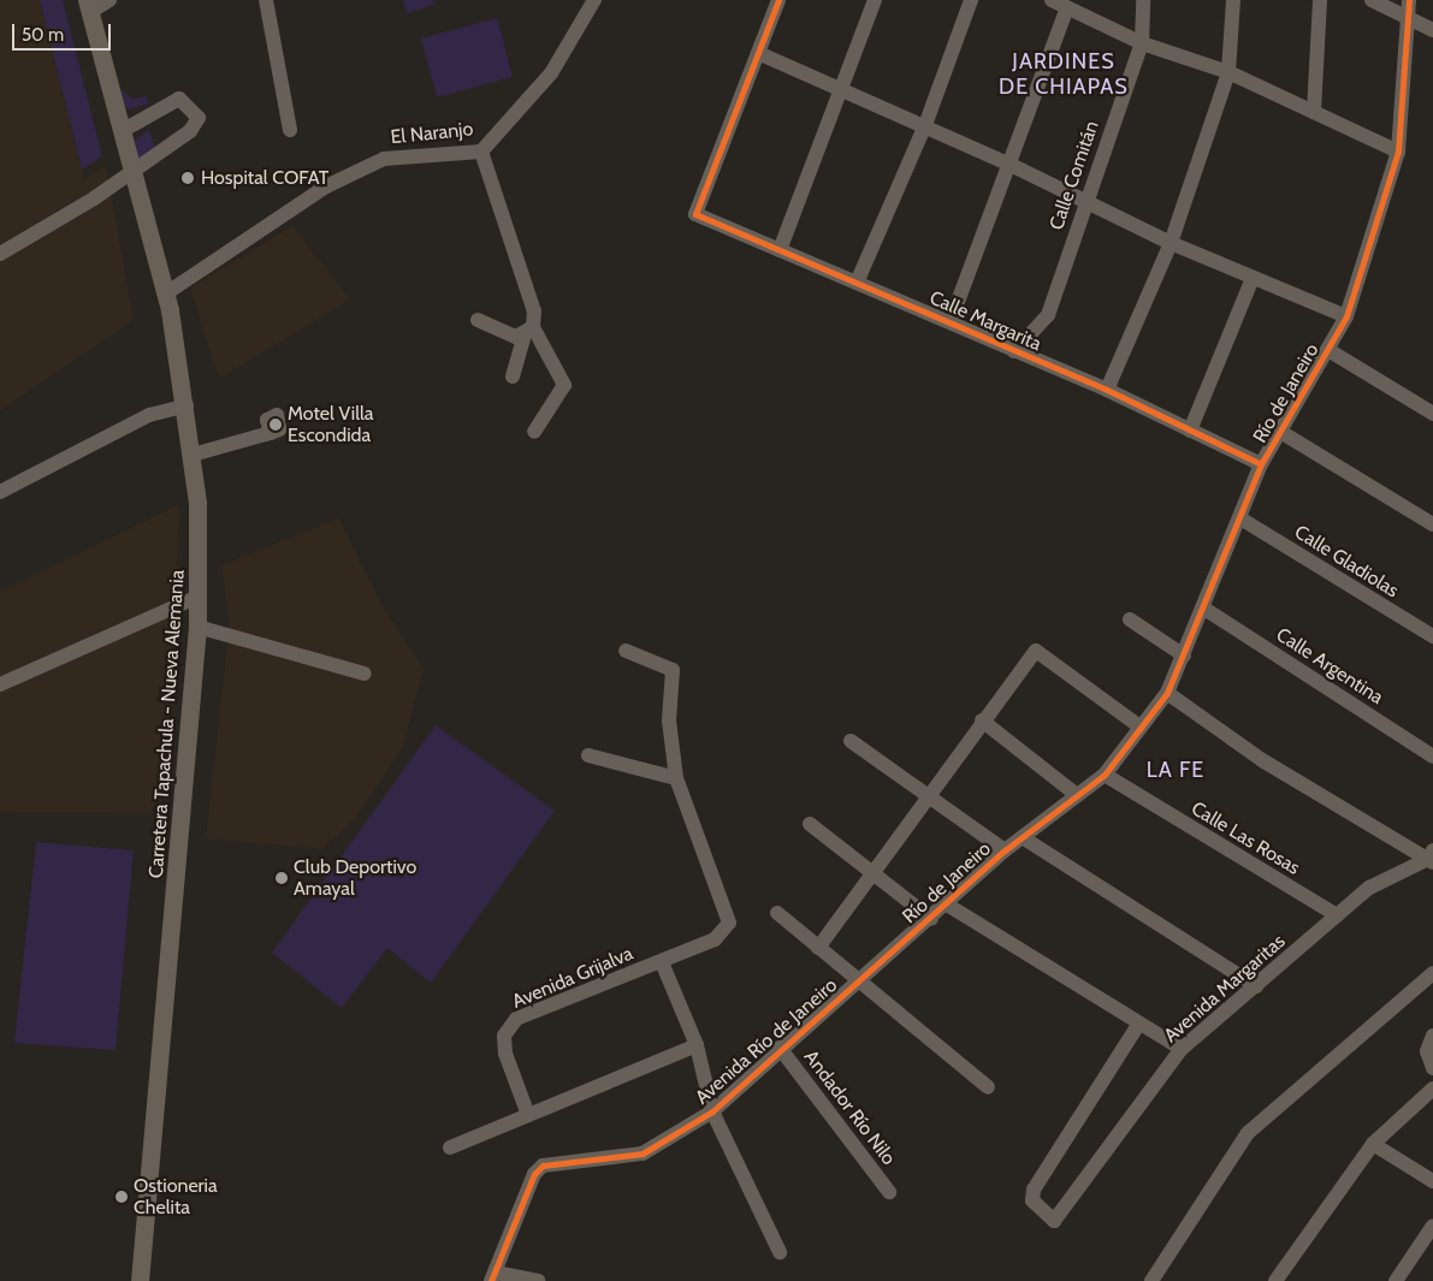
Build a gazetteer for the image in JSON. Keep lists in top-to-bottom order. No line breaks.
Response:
{"streets":{"main road":["Carretera Tapachula - Nueva Alemania"],"street":["El Naranjo","Calle Comitán","Calle Margarita","Río de Janeiro","Calle Gladiolas","Calle Argentina","Calle Las Rosas","Avenida Grijalva","Avenida Margaritas","Avenida Río de Janeiro","Andador Río Nilo"]},"crossings":[["El Naranjo","Carretera Tapachula - Nueva Alemania"],["Calle Comitán","Calle Margarita"],["Calle Margarita","Río de Janeiro"],["Río de Janeiro","Calle Gladiolas"],["Río de Janeiro","Calle Argentina"],["Río de Janeiro","Calle Las Rosas"],["Río de Janeiro","Avenida Río de Janeiro"],["Calle Las Rosas","Avenida Margaritas"],["Avenida Río de Janeiro","Andador Río Nilo"]],"districts":["JARDINES DE CHIAPAS","LA FE"],"places":["Hospital COFAT","Motel Villa Escondida","Club Deportivo Amayal","Ostioneria Chelita"],"scale_bar":"50 m"}
